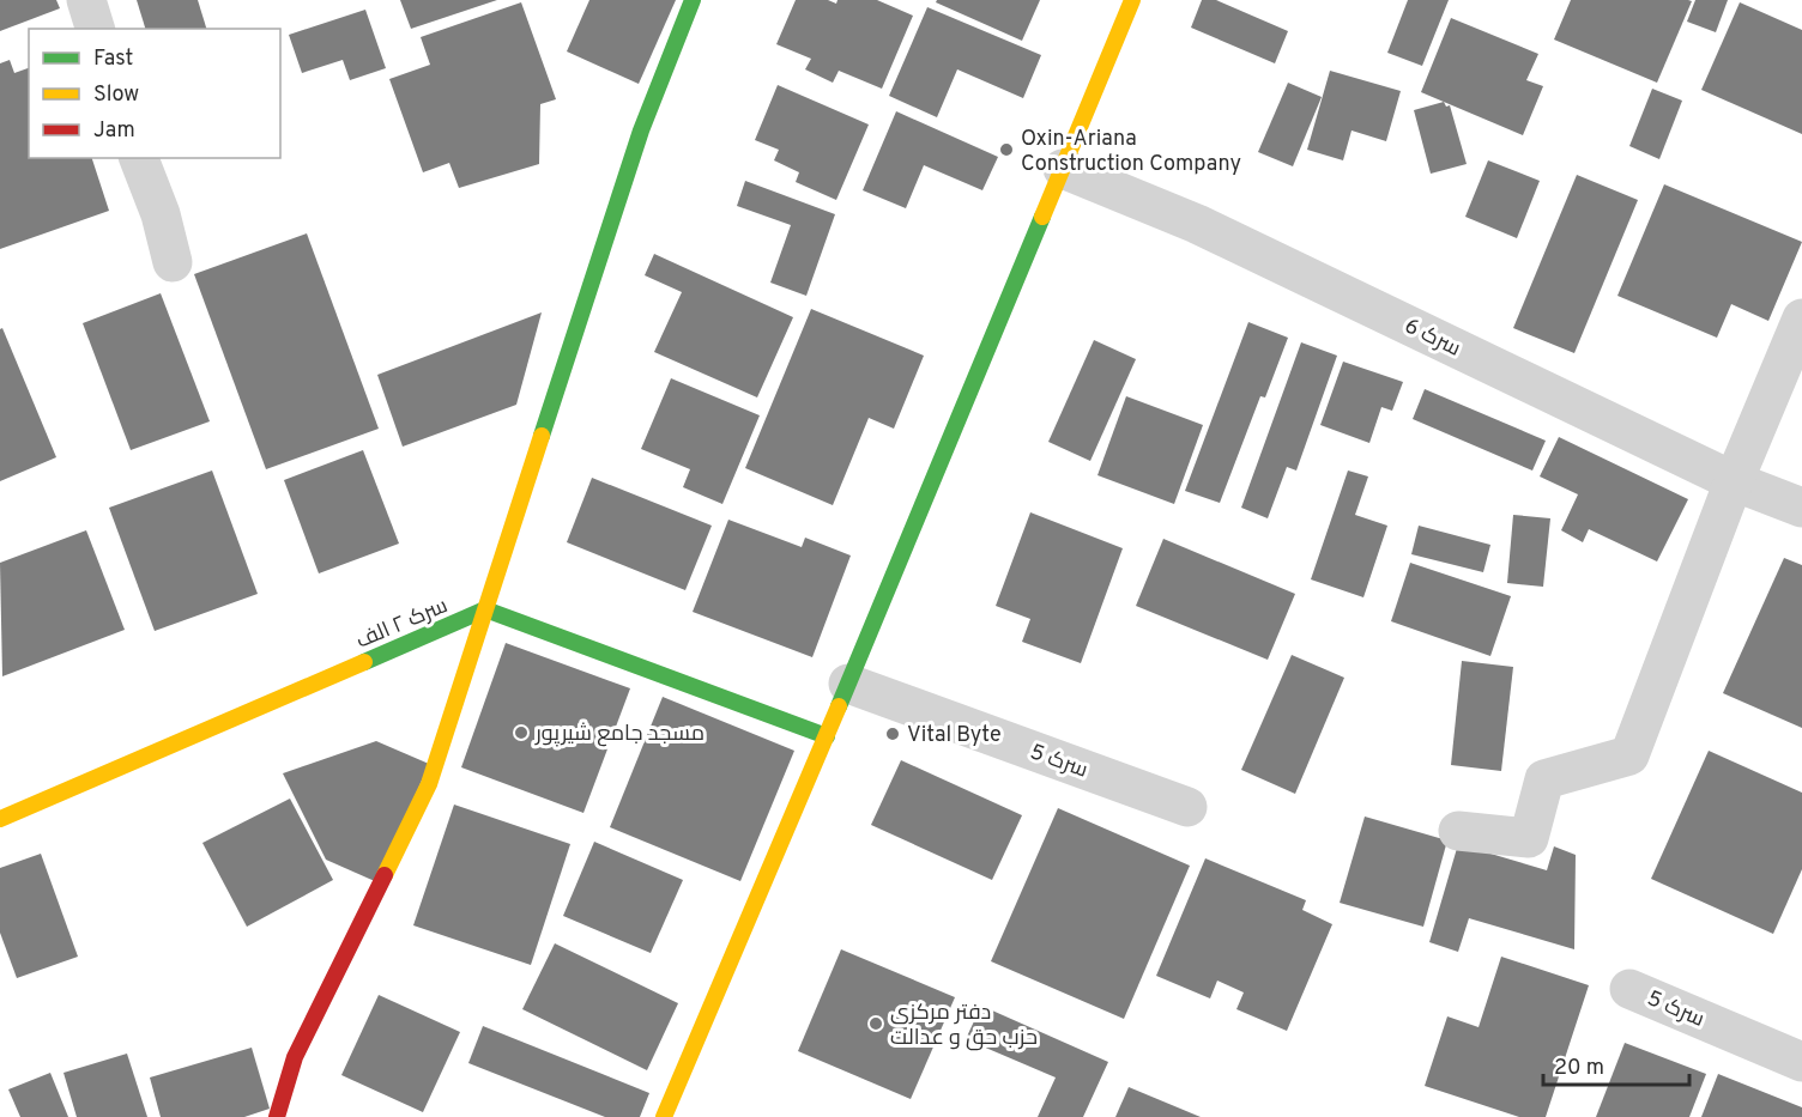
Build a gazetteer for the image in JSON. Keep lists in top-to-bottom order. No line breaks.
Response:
{"streets":{"street":["سرک 6","سرک ۲ الف","سرک 5"]},"places":["Oxin-Ariana Construction Company","مسجد جامع شیرپور","Vital Byte","دفتر مرکزی حزب حق و عدالت"],"legend":["Fast","Slow","Jam"],"scale_bar":"20 m"}
